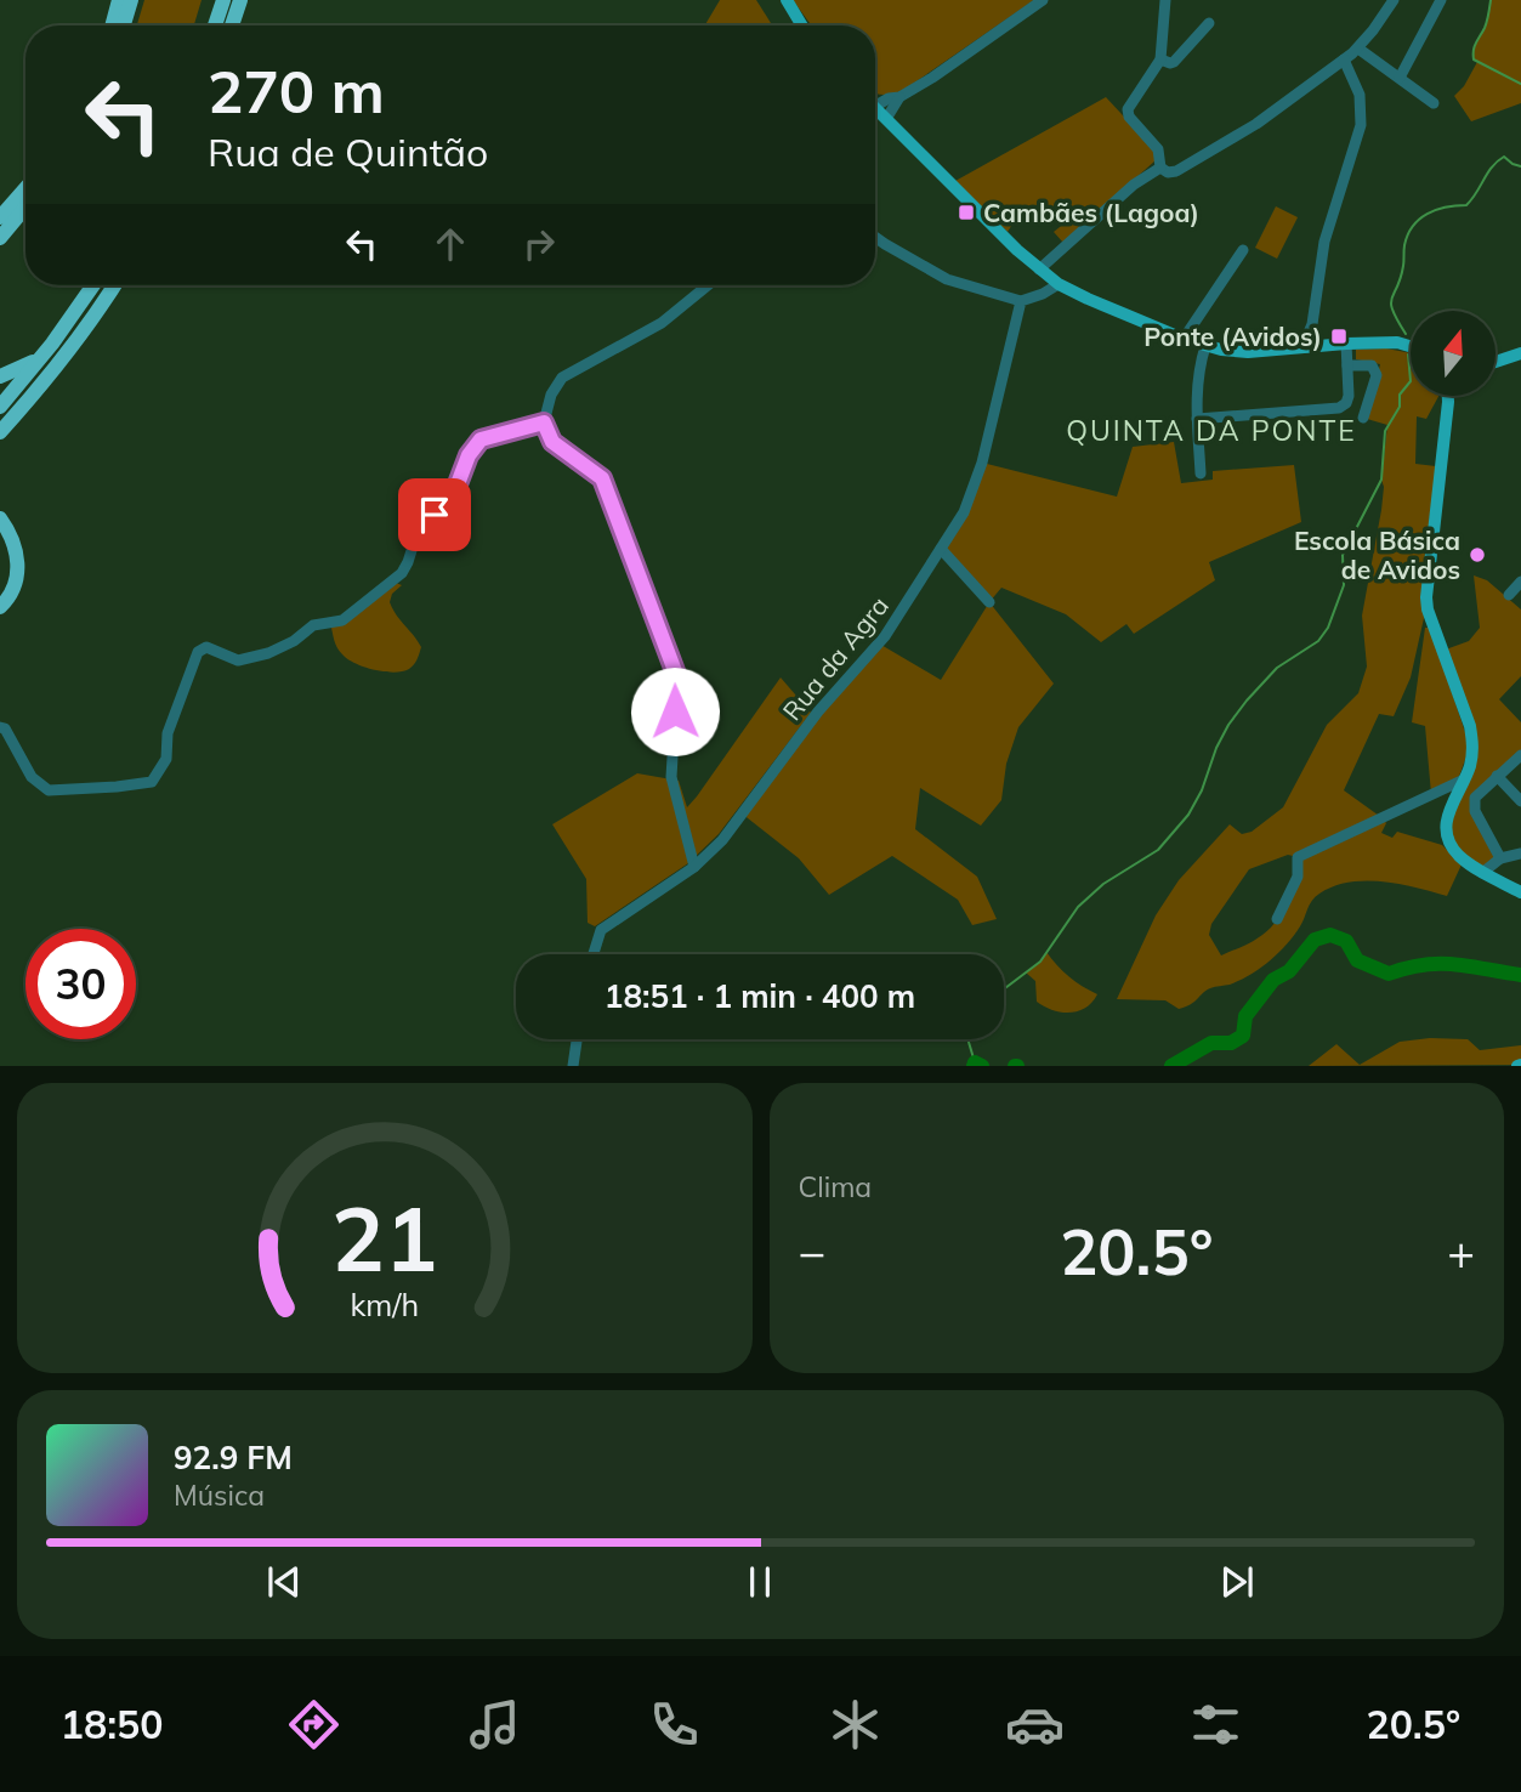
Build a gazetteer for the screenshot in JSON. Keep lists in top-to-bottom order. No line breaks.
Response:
{"streets":{"street":["Rua da Agra"]},"districts":["QUINTA DA PONTE"],"places":{"transit":["Cambães (Lagoa)","Ponte (Avidos)"],"other":["Escola Básica de Avidos"]},"north":"top","page":{"turn":["270 m","Rua de Quintão"],"limit":"30","trip":"18:51 · 1 min · 400 m","tile":"Clima","heat":["−","20.5°","+"],"song":["92.9 FM","Música"],"tabs":["18:50","20.5°"],"gauge":["21","km/h"]}}
